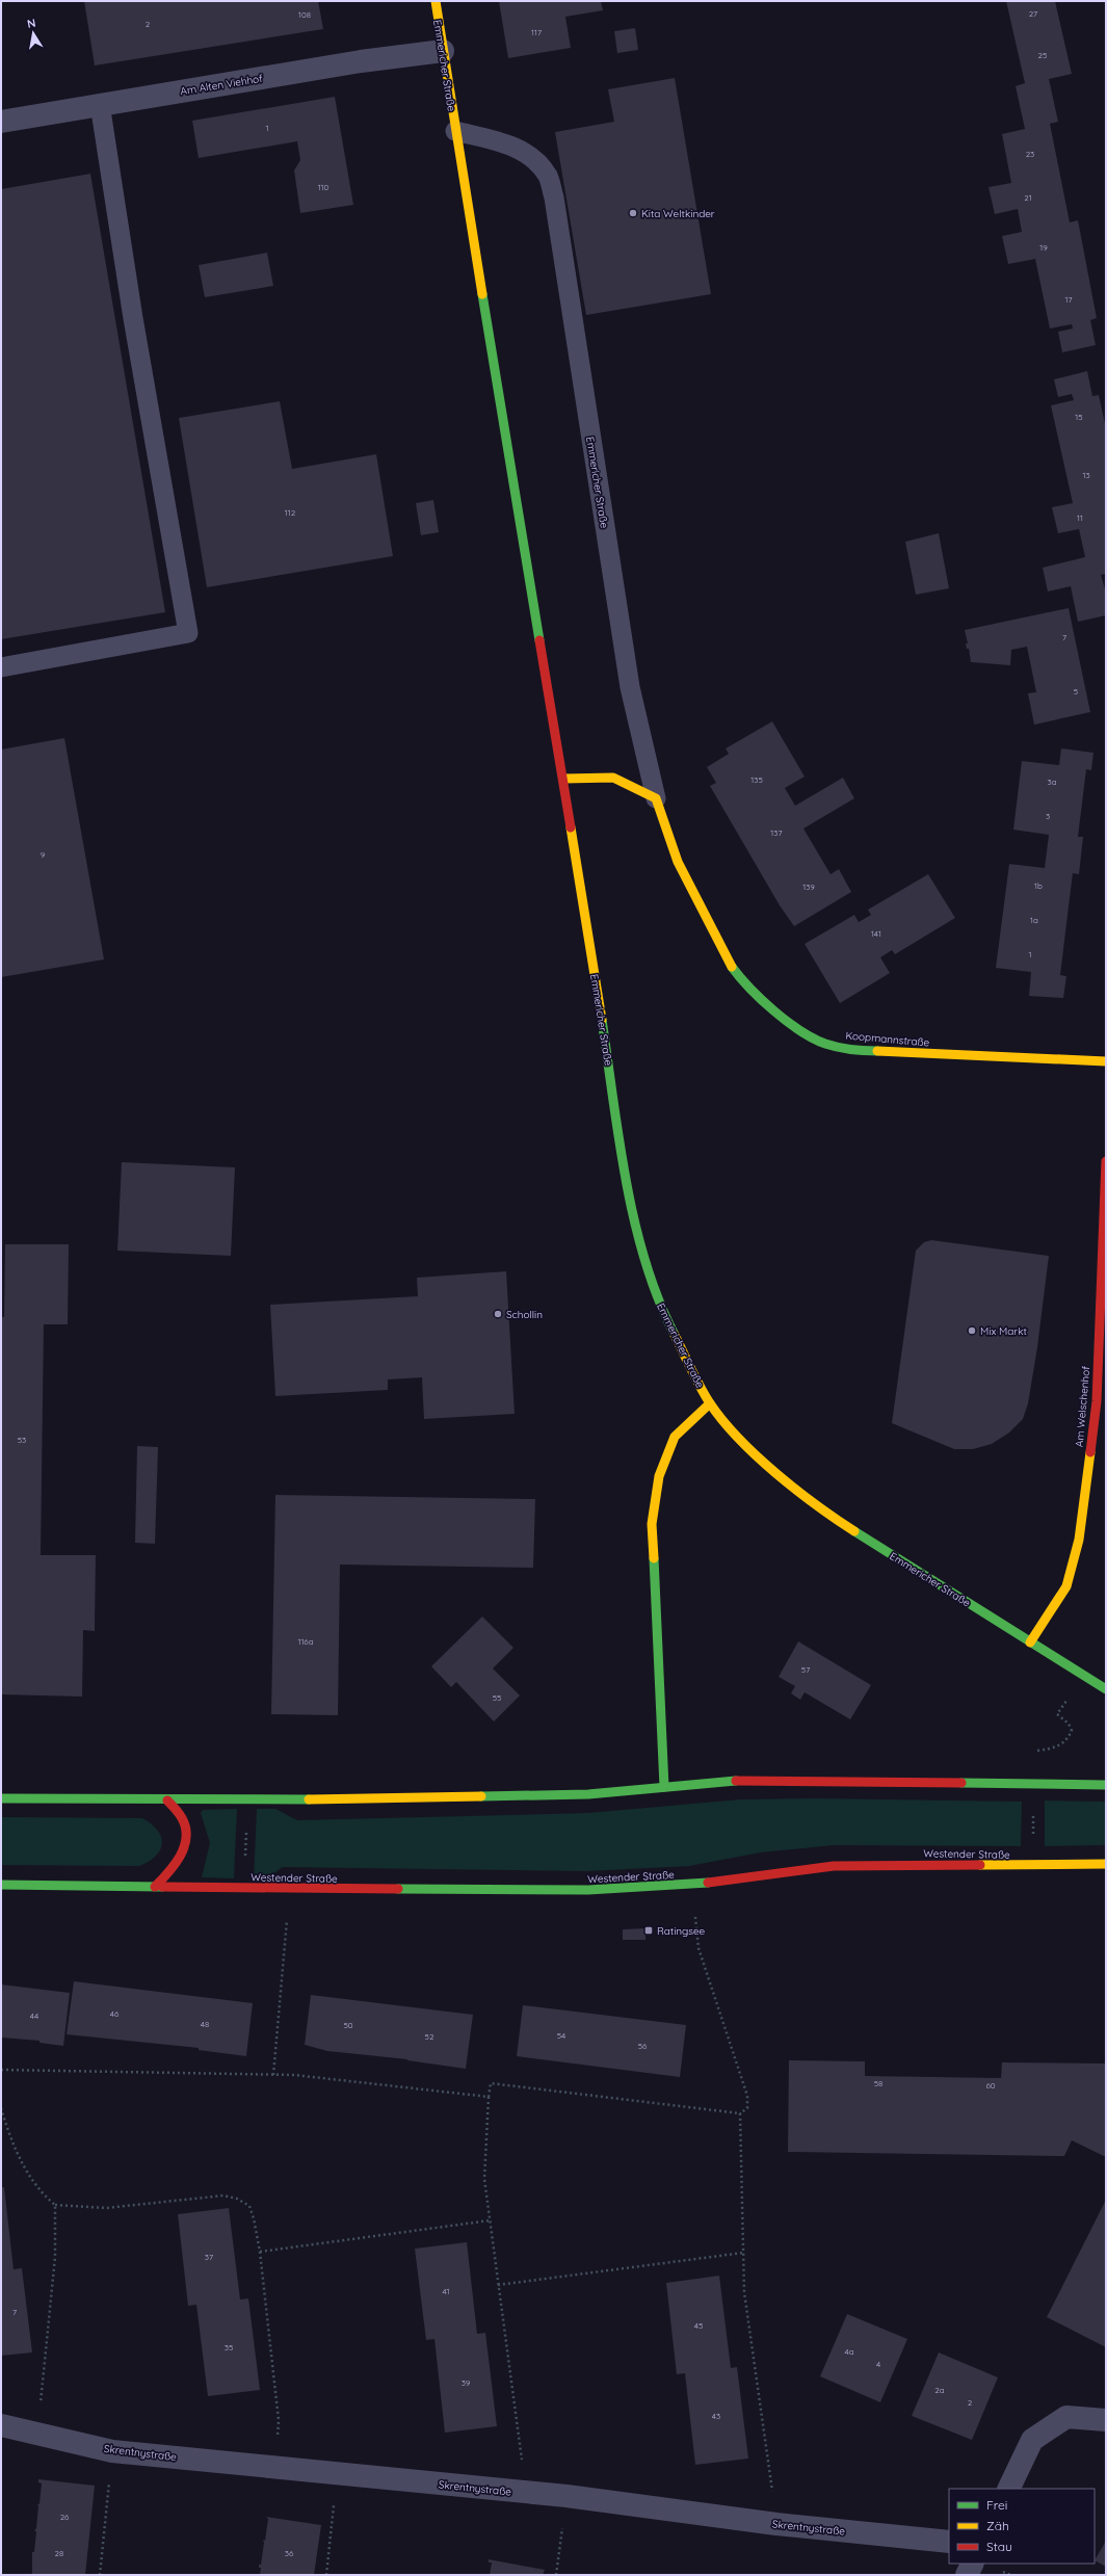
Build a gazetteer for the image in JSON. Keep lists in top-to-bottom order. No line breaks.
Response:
{"streets":{"main road":["Emmericher Straße","Koopmannstraße","Am Welschenhof","Westender Straße"],"street":["Am Alten Viehhof","Skrentnystraße"]},"crossings":[["Emmericher Straße","Am Alten Viehhof"],["Emmericher Straße","Koopmannstraße"],["Emmericher Straße","Am Welschenhof"]],"places":{"other":["Kita Weltkinder","Schollin","Mix Markt"],"transit":["Ratingsee"]},"house_numbers":["27","108","2","117","25","1","23","110","21","19","17","15","13","112","11","7","5","135","3a","3","137","9","1b","139","1a","141","1","53","116a","57","55","46","44","48","50","54","52","56","58","60","37","41","7","45","35","4a","4","39","2a","2","43","26","28","36"],"legend":["Frei","Zäh","Stau"],"north":"top"}
